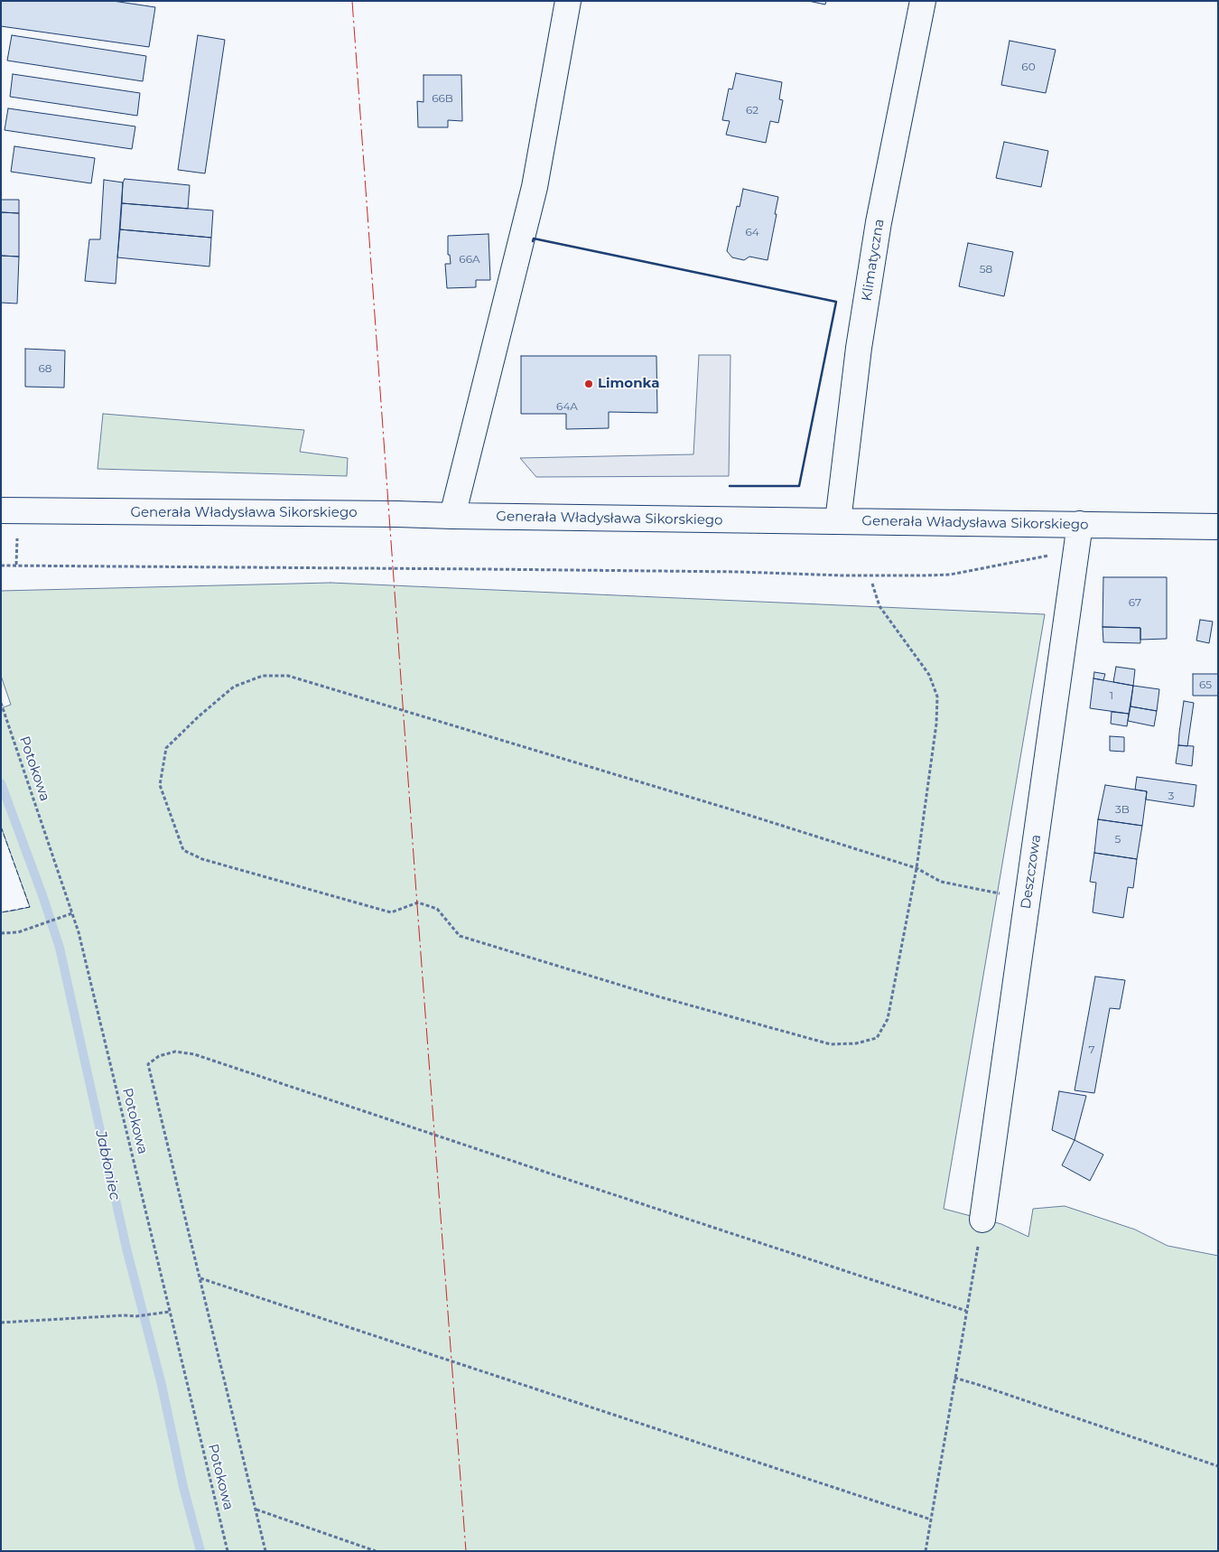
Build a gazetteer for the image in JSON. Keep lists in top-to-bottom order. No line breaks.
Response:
{"streets":{"street":["Klimatyczna","Generała Władysława Sikorskiego","Deszczowa"],"path":["Potokowa"]},"crossings":[["Klimatyczna","Generała Władysława Sikorskiego"],["Generała Władysława Sikorskiego","Deszczowa"]],"water":["Jabłoniec"],"places":["Limonka"],"house_numbers":["60","66B","62","64","66A","58","68","64A","67","65","1","3","3B","5","7"]}
